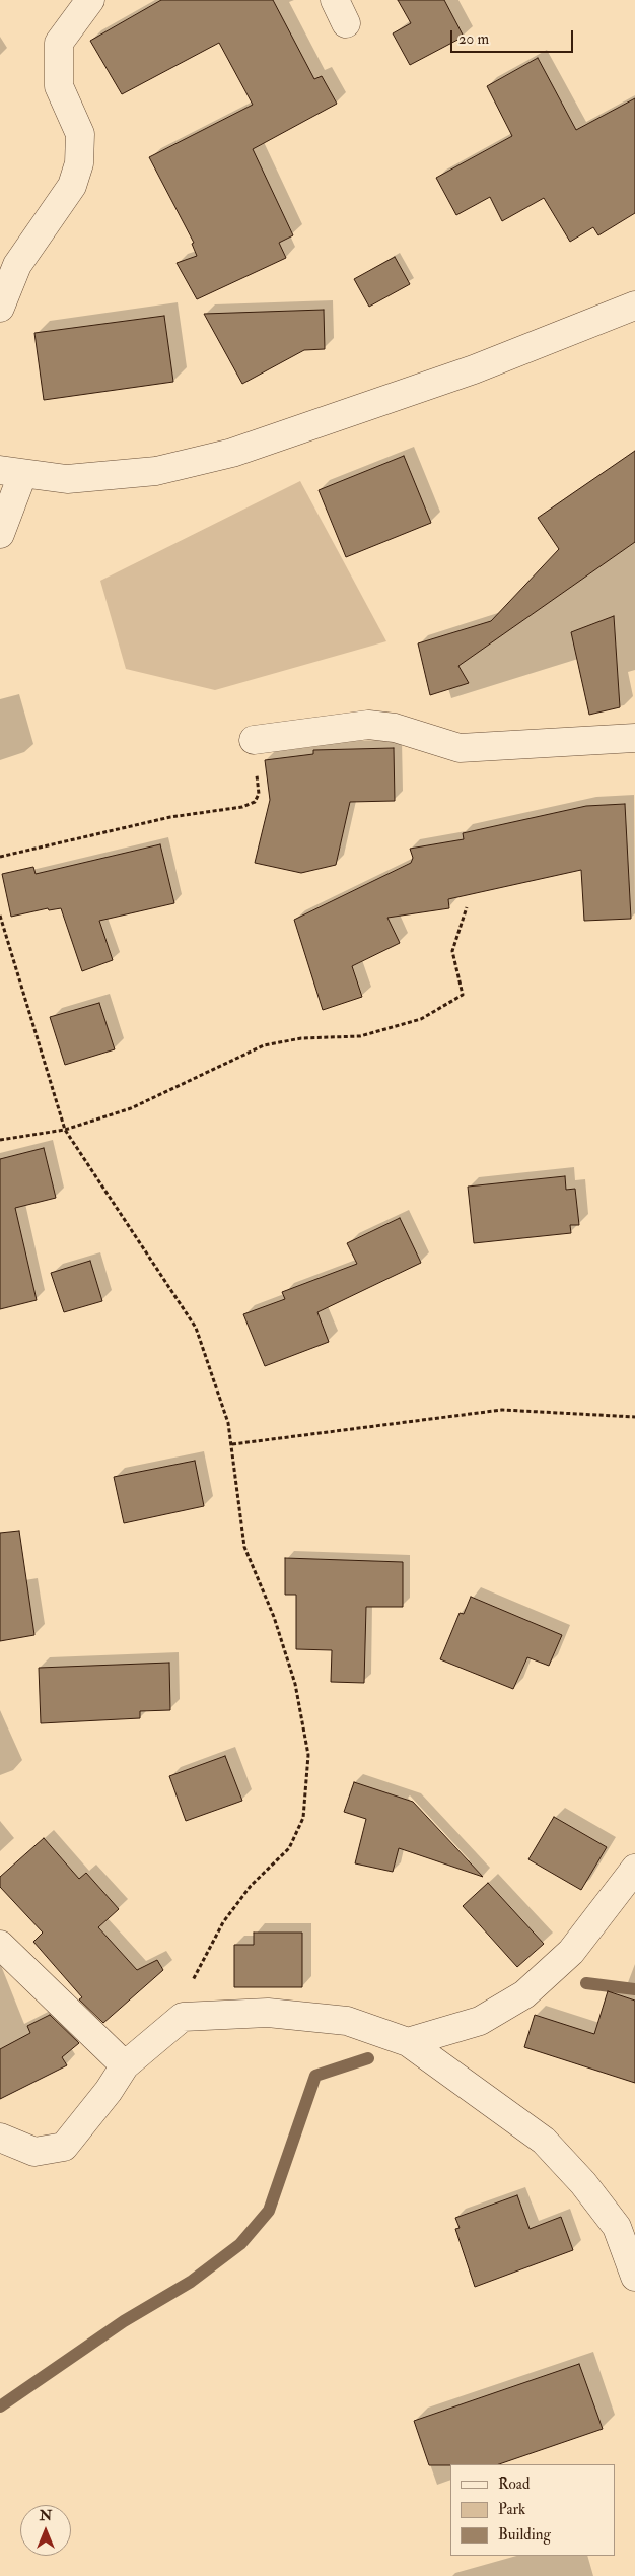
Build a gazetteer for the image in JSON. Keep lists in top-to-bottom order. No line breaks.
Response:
{"legend":["Road","Park","Building"],"scale_bar":"20 m","north":"top"}
